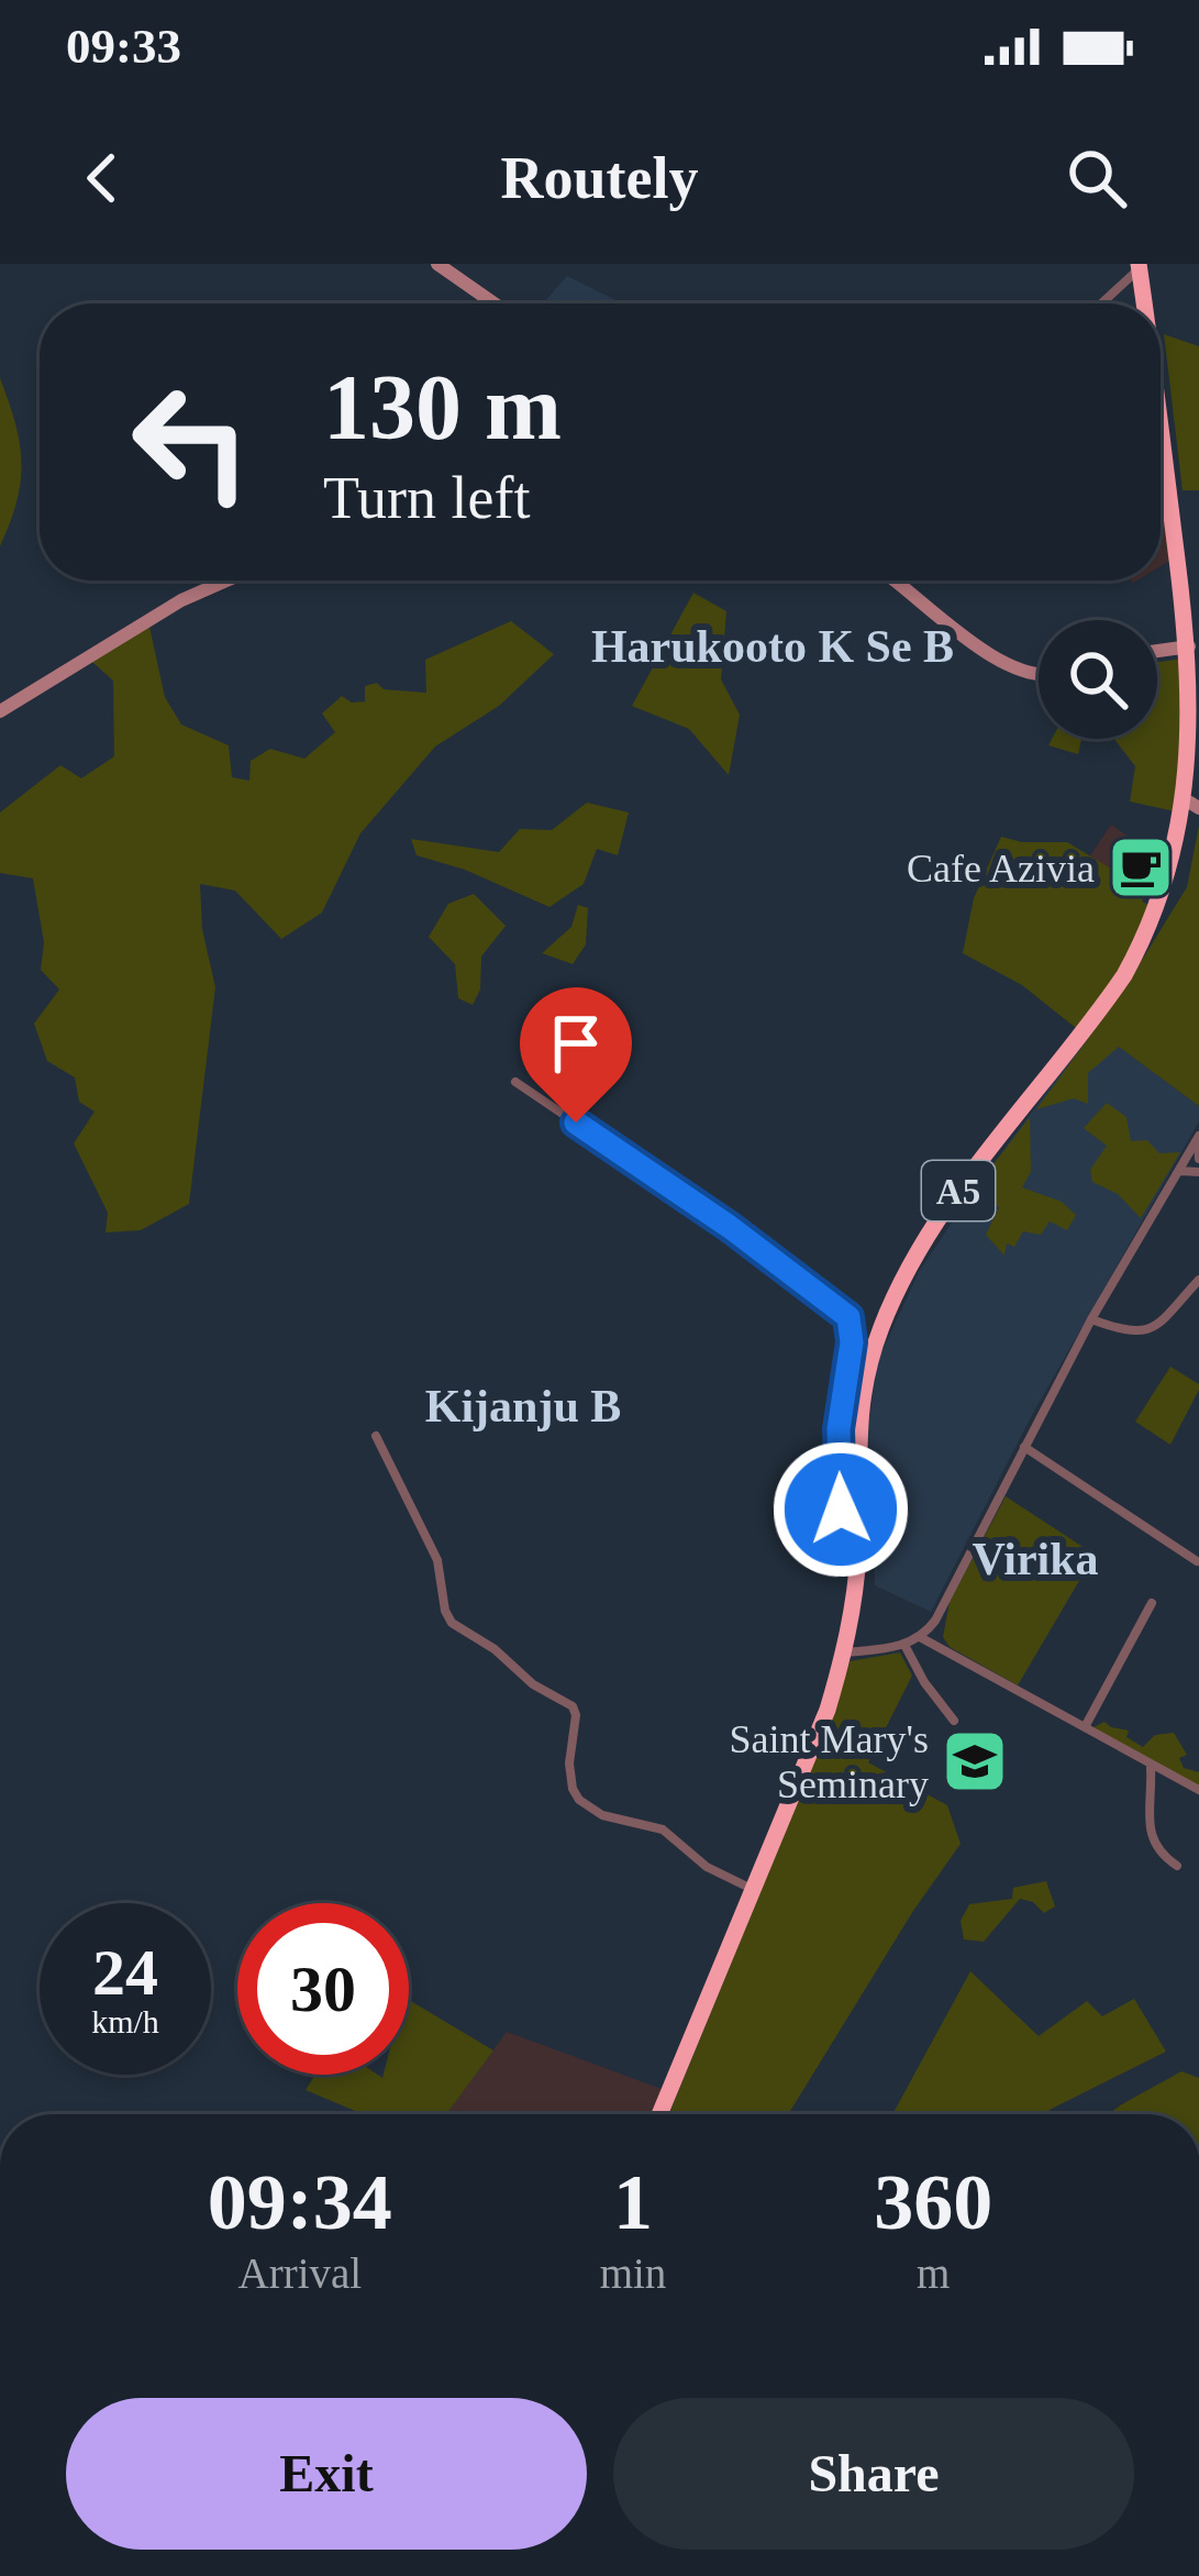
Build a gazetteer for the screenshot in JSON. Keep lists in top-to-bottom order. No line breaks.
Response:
{"streets":{"highway":["A5"]},"districts":["Harukooto K Se B","Kijanju B","Virika"],"places":{"cafe":["Cafe Azivia"],"school or university":["Saint Mary's Seminary"]},"page":{"status":"09:33","header":"Routely","turn":["130 m","Turn left"],"speed":"24 km/h","limit":"30","eta":["09:34","Arrival","1","min","360","m"],"buttons":["Exit","Share"]}}
